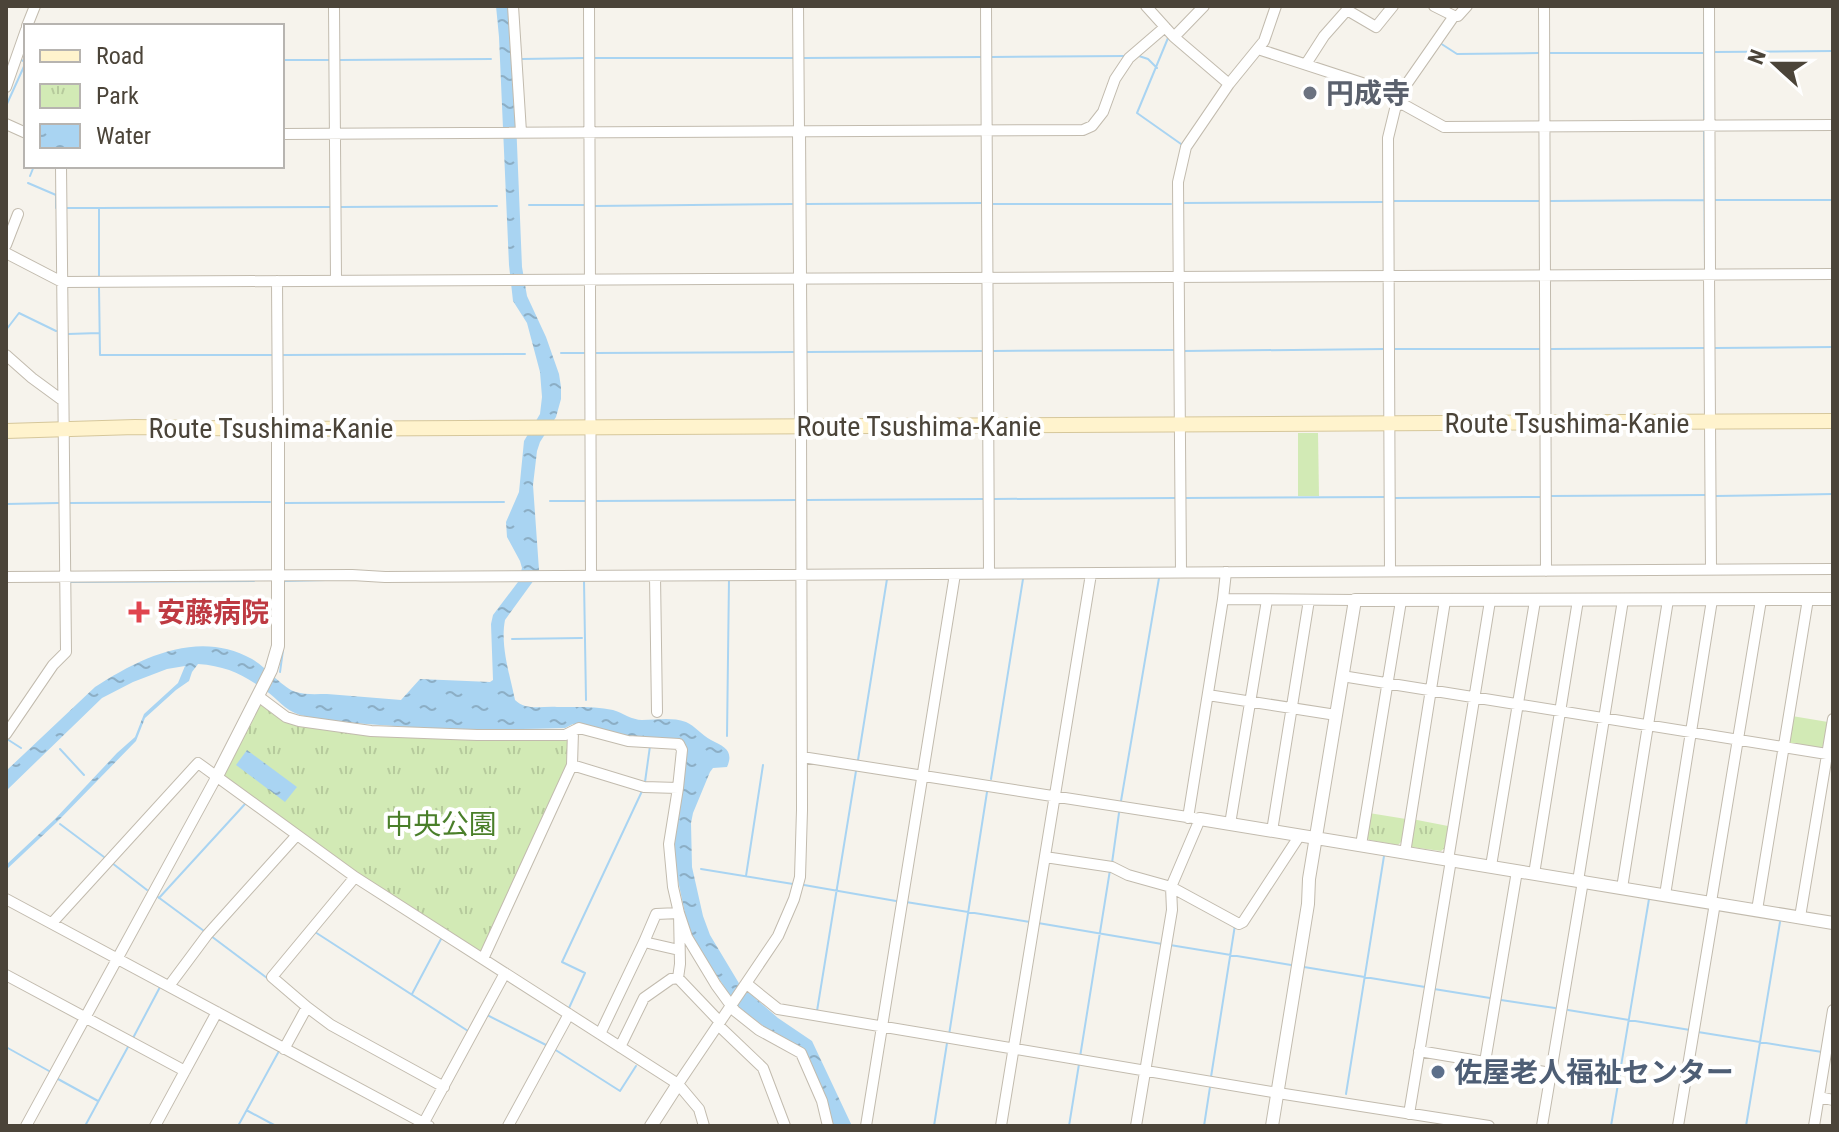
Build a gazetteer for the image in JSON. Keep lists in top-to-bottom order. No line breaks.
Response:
{"streets":{"main road":["Route Tsushima-Kanie"]},"parks":["中央公園"],"places":{"other":["円成寺","佐屋老人福祉センター"],"health":["安藤病院"]},"legend":["Road","Park","Water"],"north":"left"}
